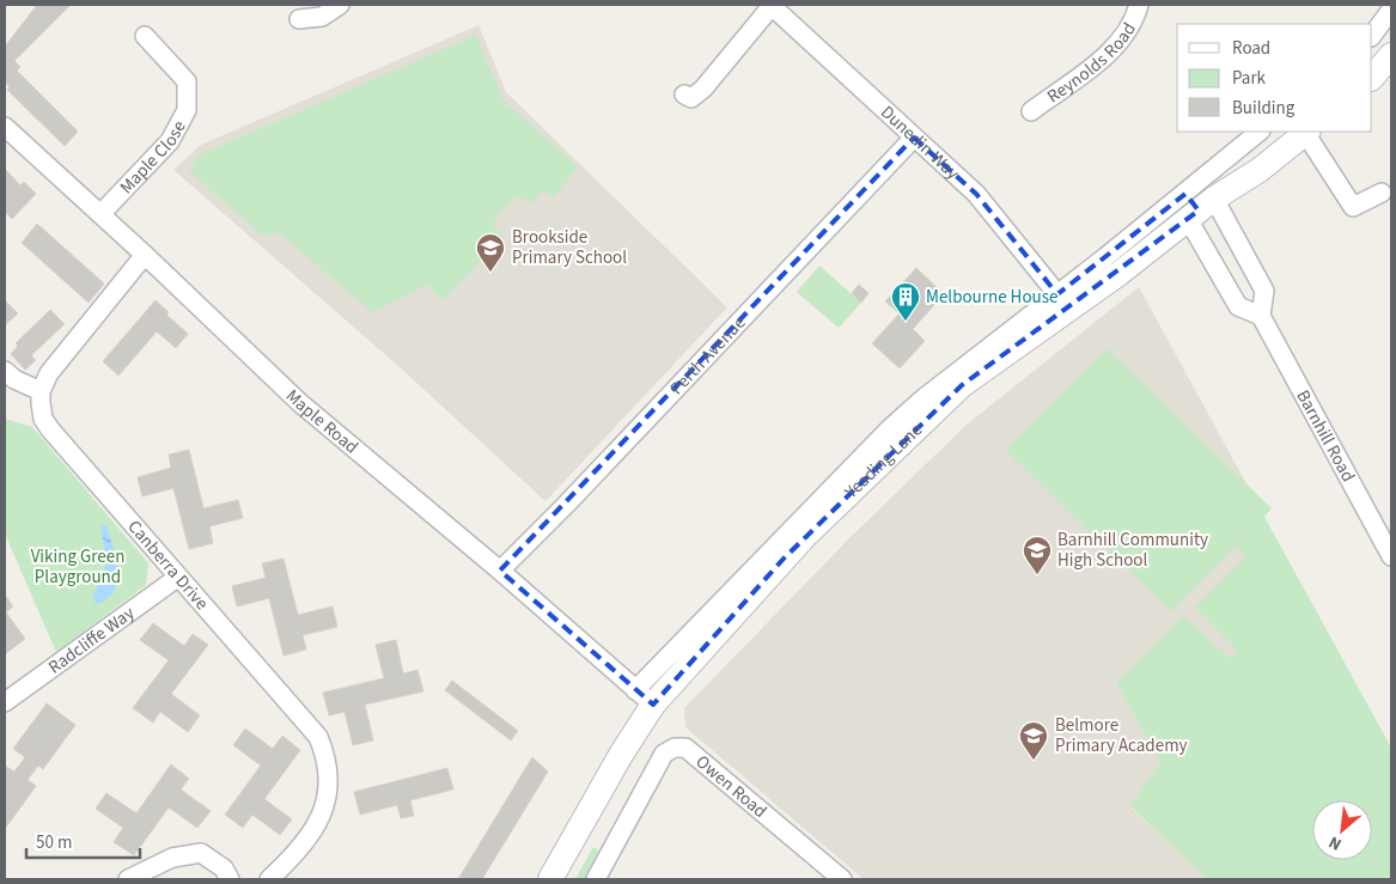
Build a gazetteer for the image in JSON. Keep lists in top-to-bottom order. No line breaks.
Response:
{"streets":{"street":["Reynolds Road","Dunedin Way","Maple Close","Perth Avenue","Maple Road","Barnhill Road","Yeading Lane","Canberra Drive","Radcliffe Way","Owen Road"]},"crossings":[["Dunedin Way","Perth Avenue"],["Maple Close","Maple Road"],["Perth Avenue","Maple Road"],["Maple Road","Yeading Lane"],["Canberra Drive","Radcliffe Way"]],"parks":["Viking Green Playground"],"places":{"school or university":["Brookside Primary School","Barnhill Community High School","Belmore Primary Academy"],"building":["Melbourne House"]},"legend":["Road","Park","Building"],"scale_bar":"50 m","north":"bottom left"}
